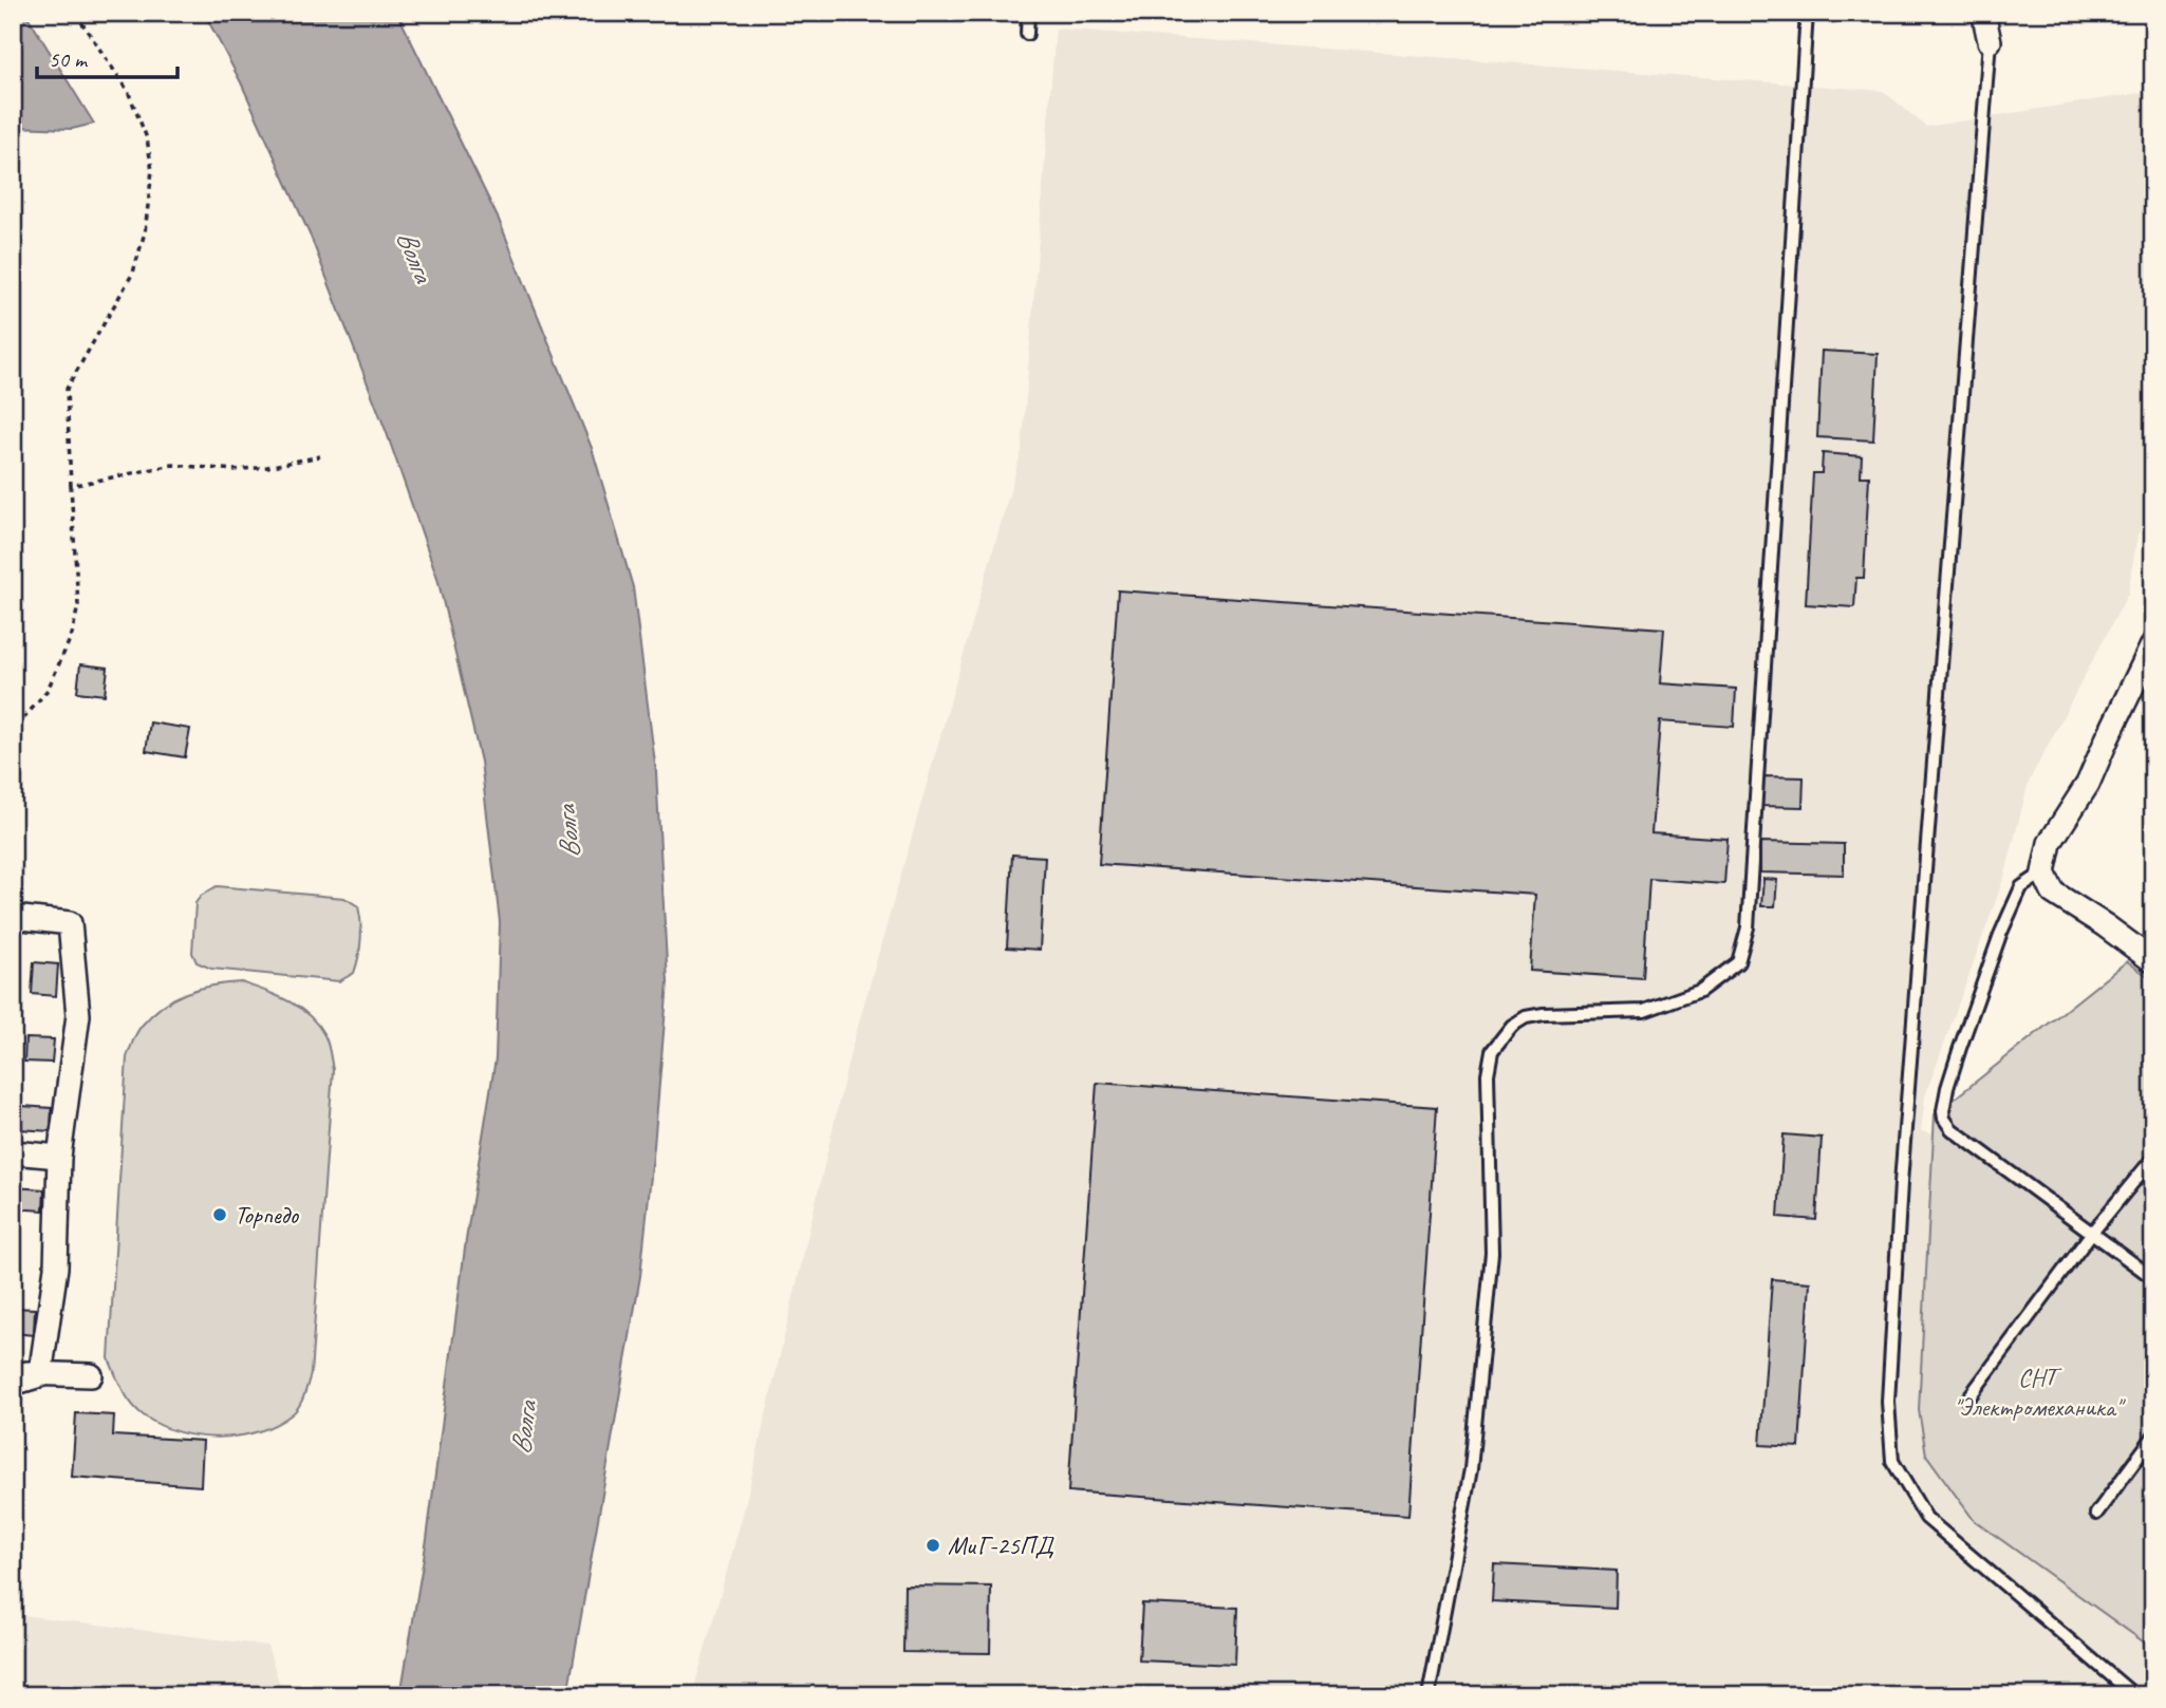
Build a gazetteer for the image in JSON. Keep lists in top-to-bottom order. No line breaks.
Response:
{"water":["Волга"],"parks":["СНТ \"Электромеханика\""],"places":["Торпедо","МиГ-25ПД"],"scale_bar":"50 m"}
